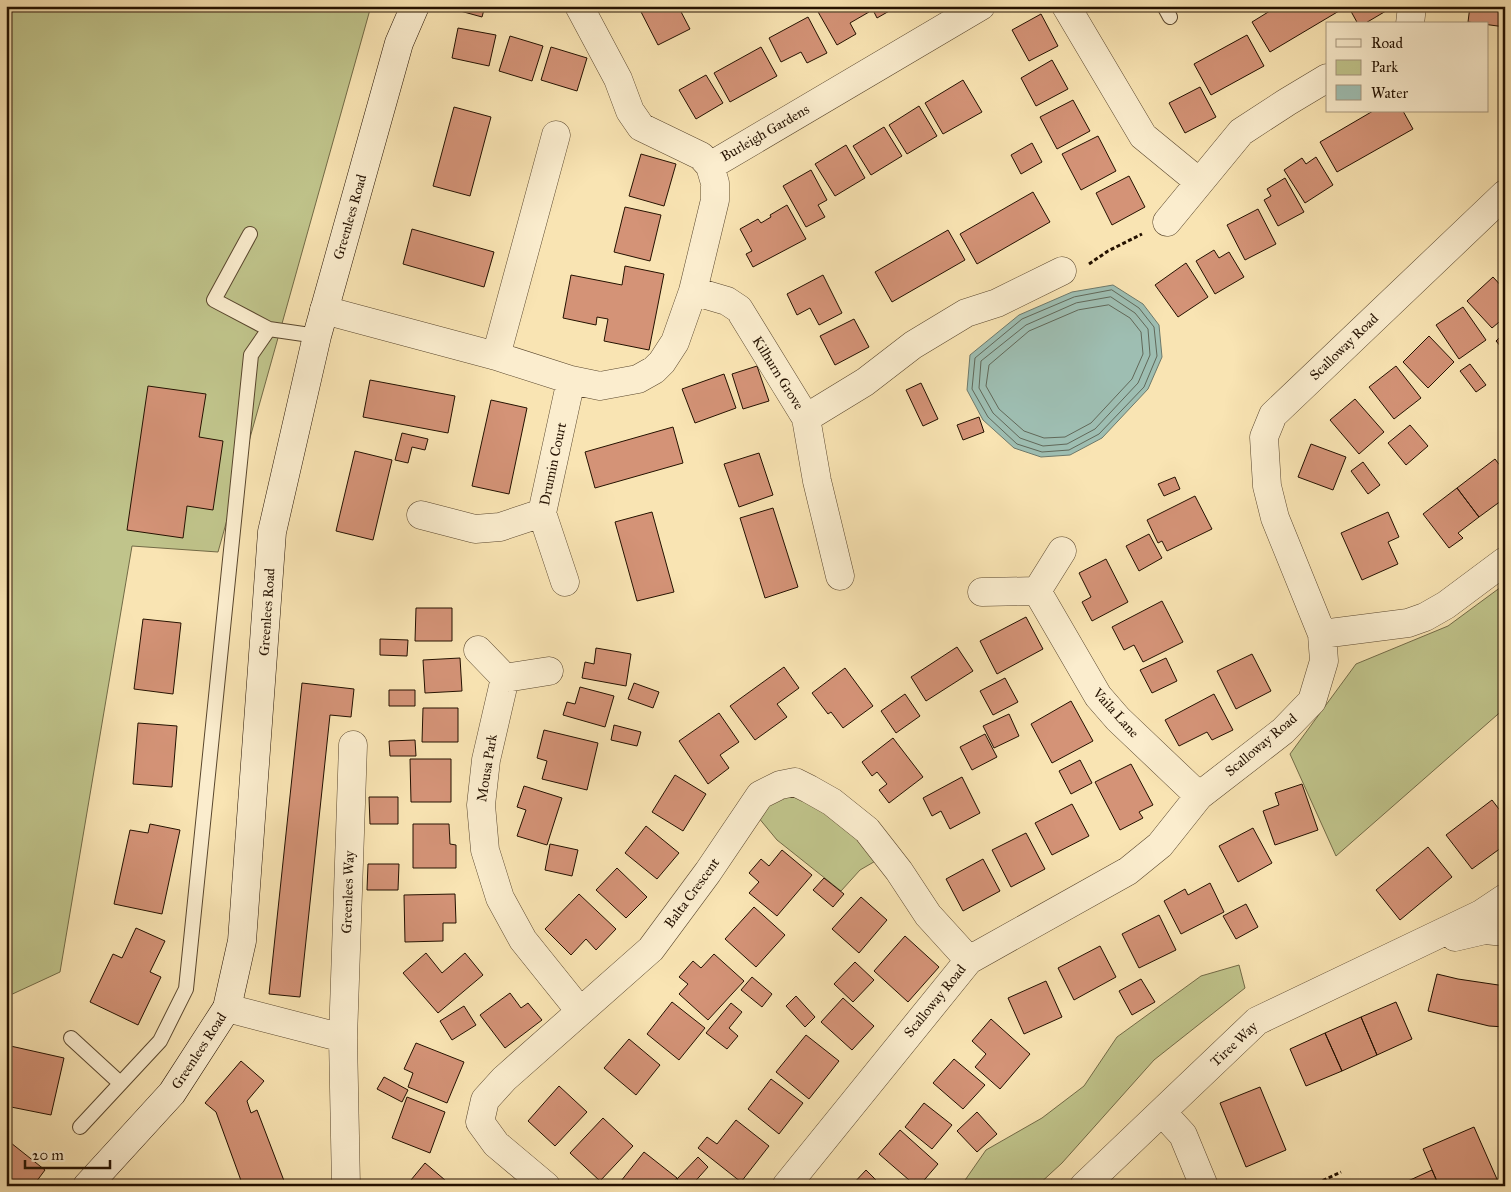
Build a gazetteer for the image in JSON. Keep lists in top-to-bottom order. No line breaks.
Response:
{"streets":{"street":["Burleigh Gardens","Greenlees Road","Scalloway Road","Kilhurn Grove","Drumin Court","Vaila Lane","Mousa Park","Greenlees Way","Balta Crescent","Tiree Way"]},"crossings":[["Scalloway Road","Vaila Lane"],["Scalloway Road","Balta Crescent"],["Mousa Park","Balta Crescent"]],"legend":["Road","Park","Water"],"scale_bar":"20 m"}
